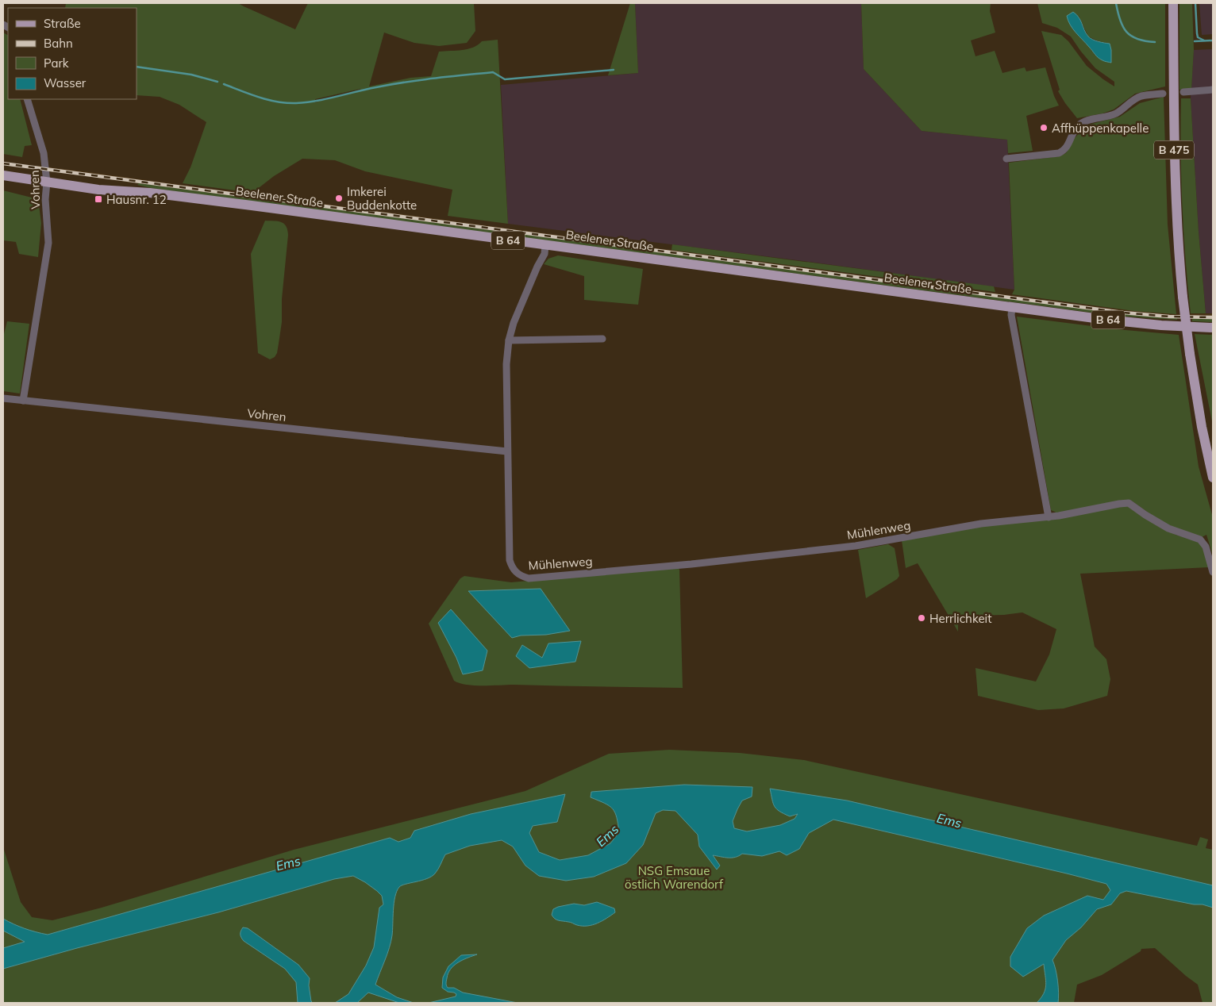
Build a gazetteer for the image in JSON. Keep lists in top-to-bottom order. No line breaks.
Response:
{"streets":{"main road":["B 475","Beelener Straße","B 64"],"street":["Vohren","Mühlenweg"]},"crossings":[["Vohren","Beelener Straße"],["Vohren","Mühlenweg"]],"water":["Ems"],"parks":["NSG Emsaue östlich Warendorf"],"places":{"other":["Affhüppenkapelle","Imkerei Buddenkotte","Herrlichkeit"],"transit":["Hausnr. 12"]},"legend":["Straße","Bahn","Park","Wasser"]}
